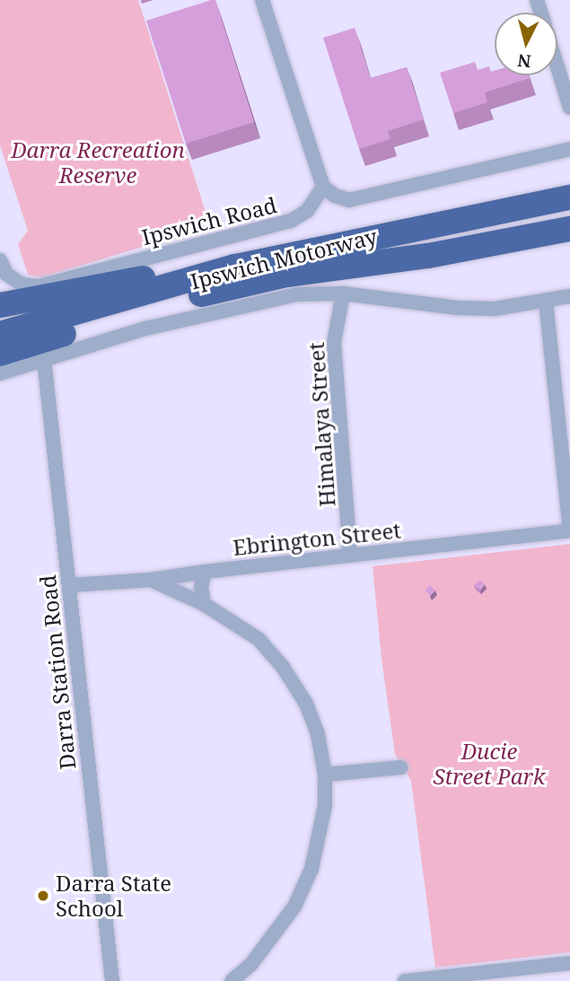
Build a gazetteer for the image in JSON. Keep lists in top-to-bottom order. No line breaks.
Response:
{"streets":{"highway":["Ipswich Motorway"],"street":["Ipswich Road","Himalaya Street","Ebrington Street","Darra Station Road"]},"crossings":[["Himalaya Street","Ebrington Street"],["Ebrington Street","Darra Station Road"]],"parks":["Darra Recreation Reserve","Ducie Street Park"],"places":["Darra State School"],"north":"bottom"}
